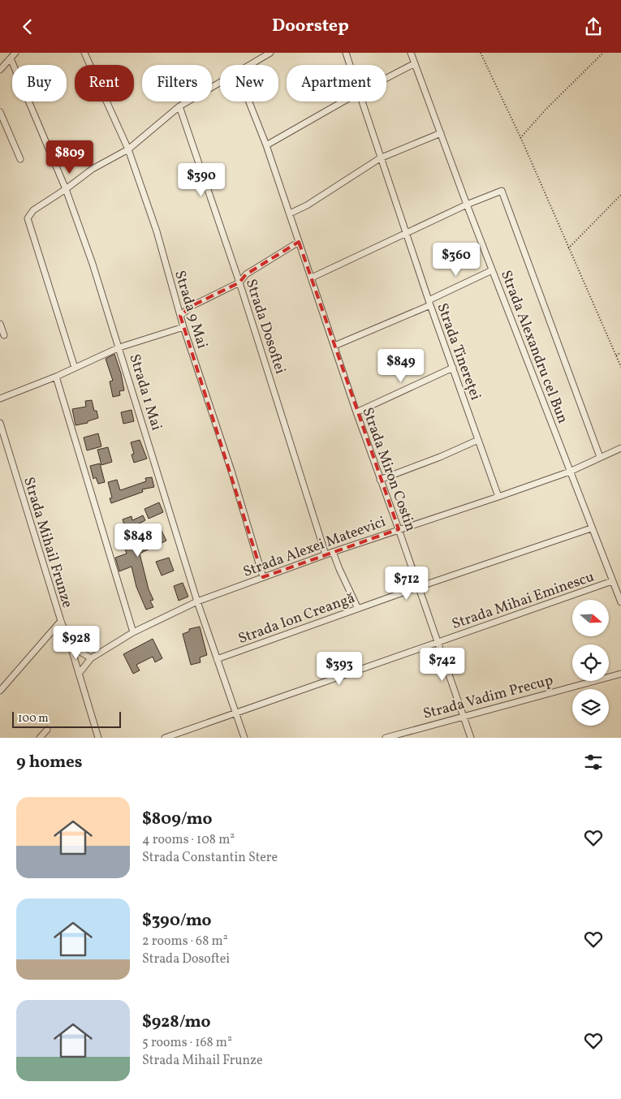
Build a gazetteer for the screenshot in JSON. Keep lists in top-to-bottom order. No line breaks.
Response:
{"streets":{"street":["Strada 9 Mai","Strada Dosoftei","Strada Alexandru cel Bun","Strada Tinereței","Strada 1 Mai","Strada Miron Costin","Strada Mihail Frunze","Strada Alexei Mateevici","Strada Mihai Eminescu","Strada Ion Creangă","Strada Vadim Precup"]},"crossings":[["Strada 9 Mai","Strada Alexei Mateevici"],["Strada Dosoftei","Strada Alexei Mateevici"],["Strada Alexandru cel Bun","Strada Alexei Mateevici"],["Strada Alexandru cel Bun","Strada Mihai Eminescu"],["Strada Alexandru cel Bun","Strada Ion Creangă"],["Strada Tinereței","Strada Alexei Mateevici"],["Strada 1 Mai","Strada Alexei Mateevici"],["Strada 1 Mai","Strada Mihai Eminescu"],["Strada 1 Mai","Strada Ion Creangă"],["Strada Miron Costin","Strada Alexei Mateevici"],["Strada Miron Costin","Strada Mihai Eminescu"],["Strada Miron Costin","Strada Ion Creangă"],["Strada Miron Costin","Strada Vadim Precup"],["Strada Mihail Frunze","Strada Alexei Mateevici"]],"scale_bar":"100 m","north":"right","page":{"header":"Doorstep","chip":["Buy","Rent","Filters","New","Apartment"],"price":["$809","$390","$360","$849","$848","$712","$928","$742","$393"],"scale":"100 m","heading":"9 homes","list":[{"name":"$809/mo","note":"4 rooms · 108 m² · Strada Constantin Stere"},{"name":"$390/mo","note":"2 rooms · 68 m² · Strada Dosoftei"},{"name":"$928/mo","note":"5 rooms · 168 m² · Strada Mihail Frunze"}]}}
